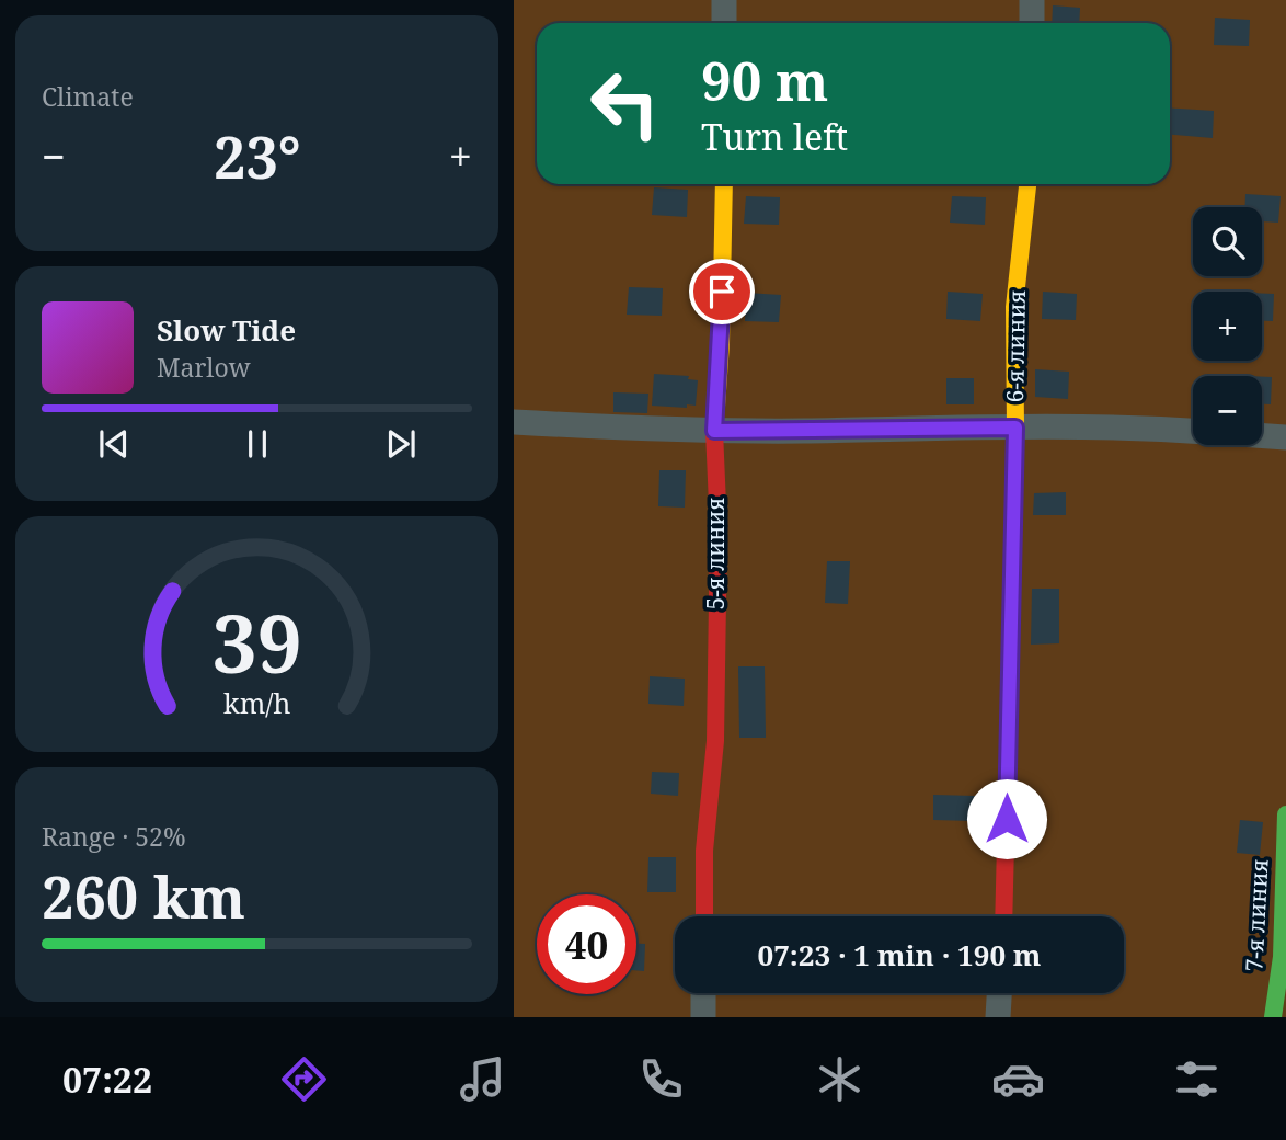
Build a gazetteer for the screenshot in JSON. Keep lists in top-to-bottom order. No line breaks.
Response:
{"streets":{"street":["6-я линия","5-я линия","7-я линия"]},"page":{"tile":["Climate",["Range · 52%","260 km"]],"turn":["90 m","Turn left"],"heat":["−","23°","+"],"map_buttons":["+","−"],"song":["Slow Tide","Marlow"],"limit":"40","trip":"07:23 · 1 min · 190 m","tabs":"07:22","gauge":["39","km/h"]}}
